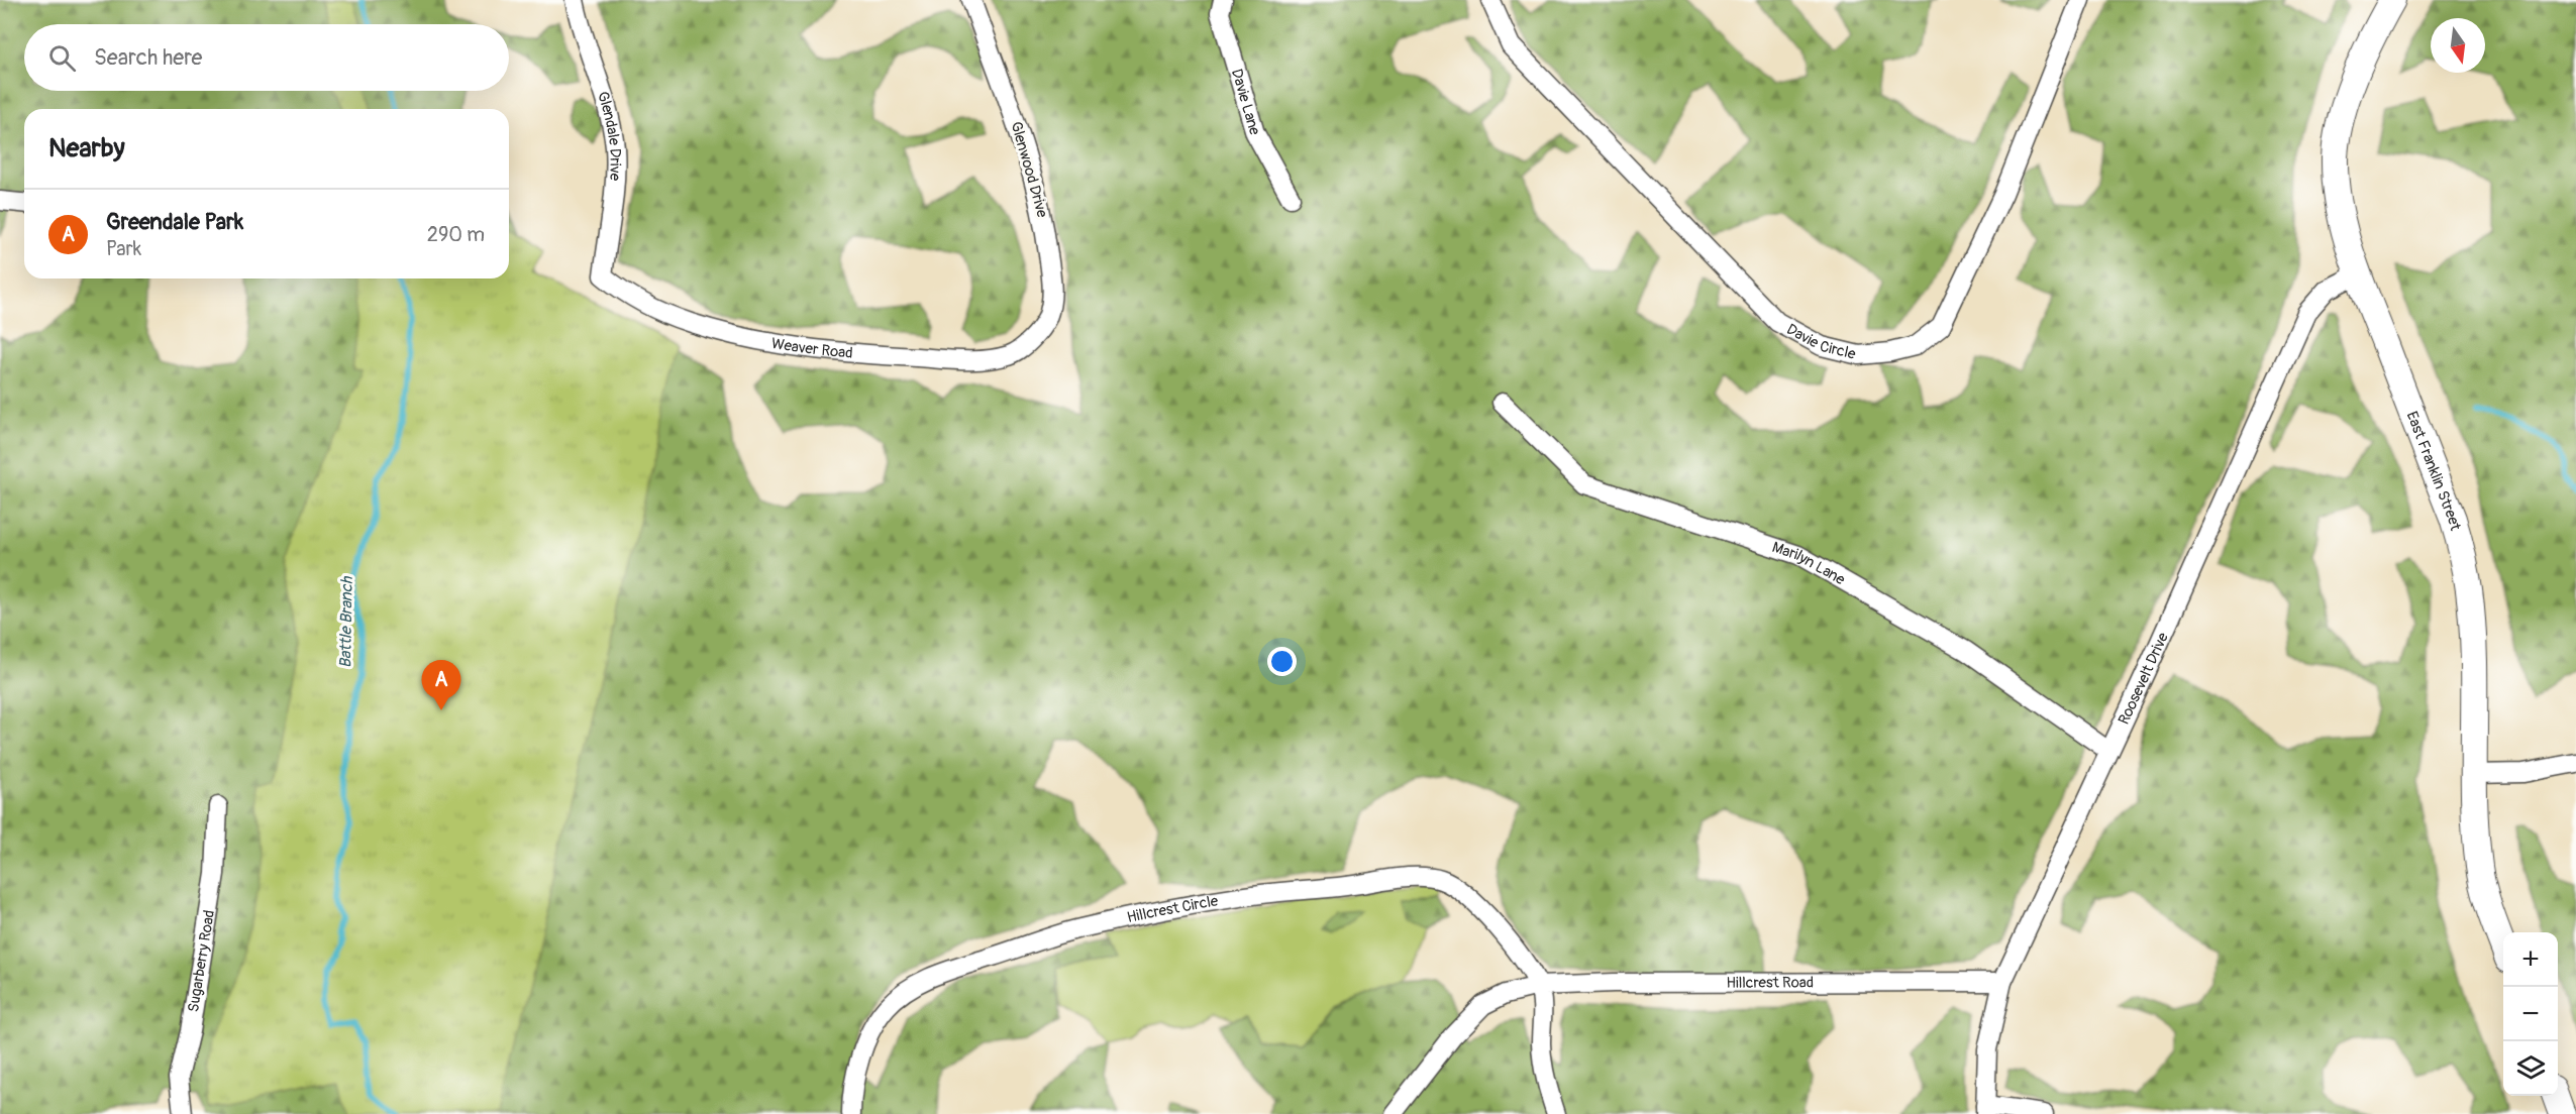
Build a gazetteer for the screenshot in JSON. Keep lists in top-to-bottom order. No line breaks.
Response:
{"streets":{"main road":["East Franklin Street"],"street":["Davie Lane","Glendale Drive","Glenwood Drive","Davie Circle","Weaver Road","Marilyn Lane","Roosevelt Drive","Hillcrest Circle","Sugarberry Road","Hillcrest Road"]},"crossings":[["Glendale Drive","Weaver Road"],["Glenwood Drive","Weaver Road"],["East Franklin Street","Roosevelt Drive"],["Marilyn Lane","Roosevelt Drive"],["Roosevelt Drive","Hillcrest Road"],["Hillcrest Circle","Hillcrest Road"]],"water":["Battle Branch"],"north":"bottom","page":{"search":"Search here","heading":"Nearby","list":[{"mark":"A","name":"Greendale Park","note":"Park","value":"290 m"}],"pins":"A","map_buttons":["+","−"]}}
